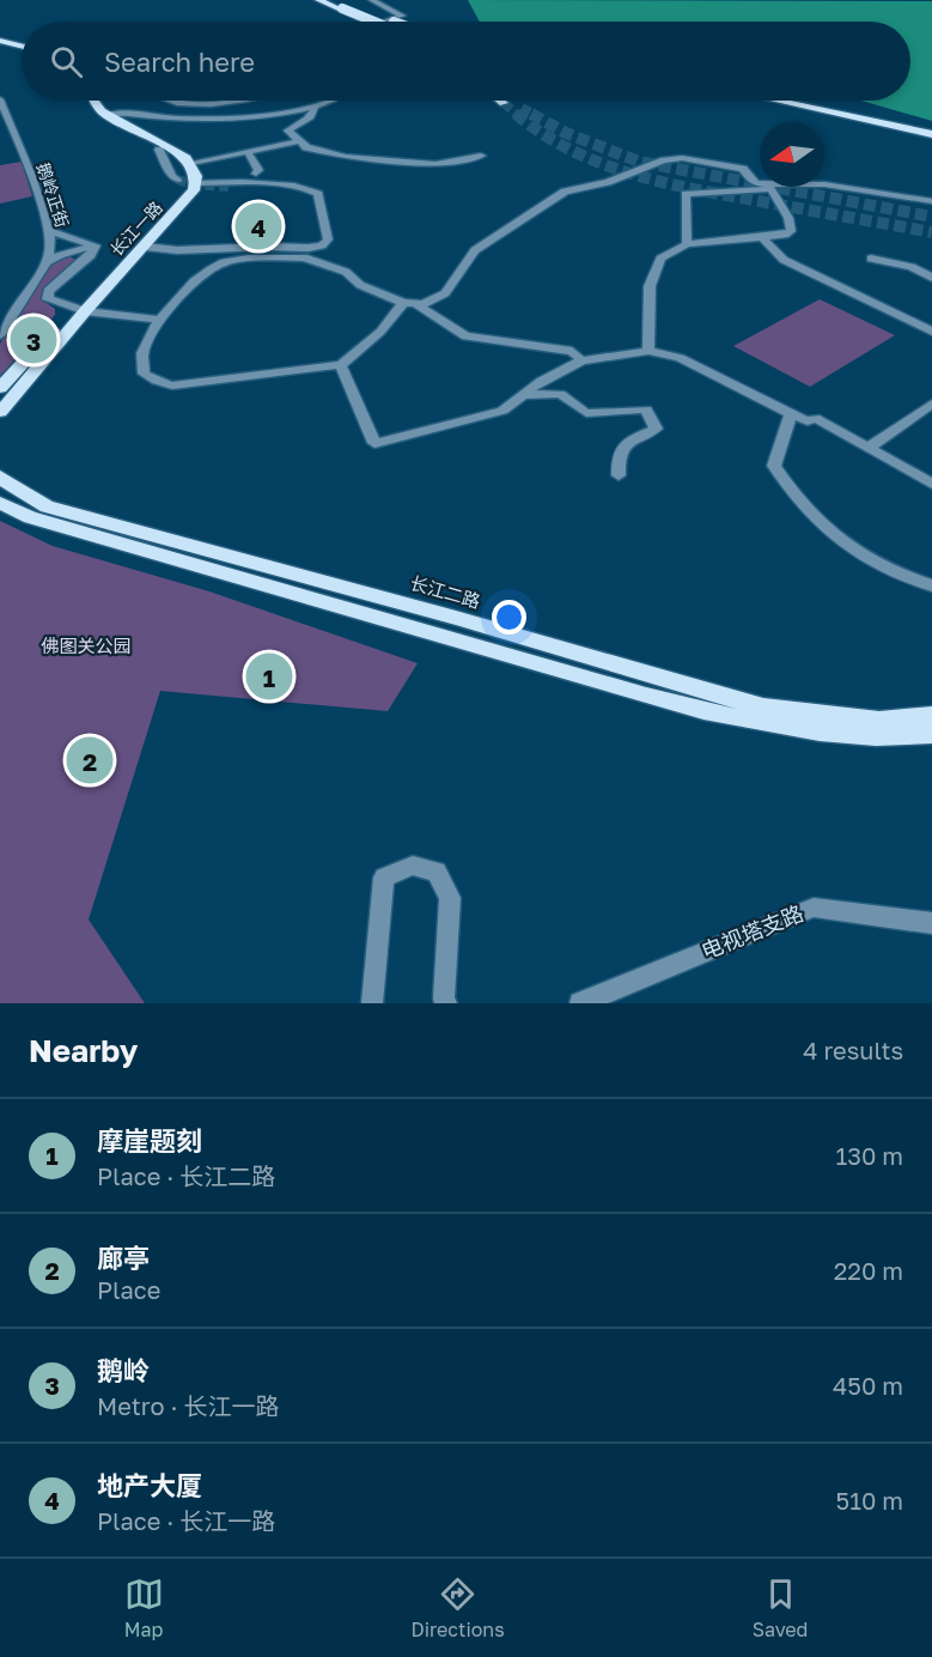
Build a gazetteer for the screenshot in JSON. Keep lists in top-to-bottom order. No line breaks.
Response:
{"streets":{"main road":["长江一路","长江二路"],"street":["鹅岭正街","电视塔支路"]},"parks":["佛图关公园"],"north":"left","page":{"search":"Search here","pins":["4","3","1","2"],"heading":["Nearby","4 results"],"list":[{"mark":"1","name":"摩崖题刻","note":"Place · 长江二路","value":"130 m"},{"mark":"2","name":"廊亭","note":"Place","value":"220 m"},{"mark":"3","name":"鹅岭","note":"Metro · 长江一路","value":"450 m"},{"mark":"4","name":"地产大厦","note":"Place · 长江一路","value":"510 m"}],"nav":["Map","Directions","Saved"]}}
